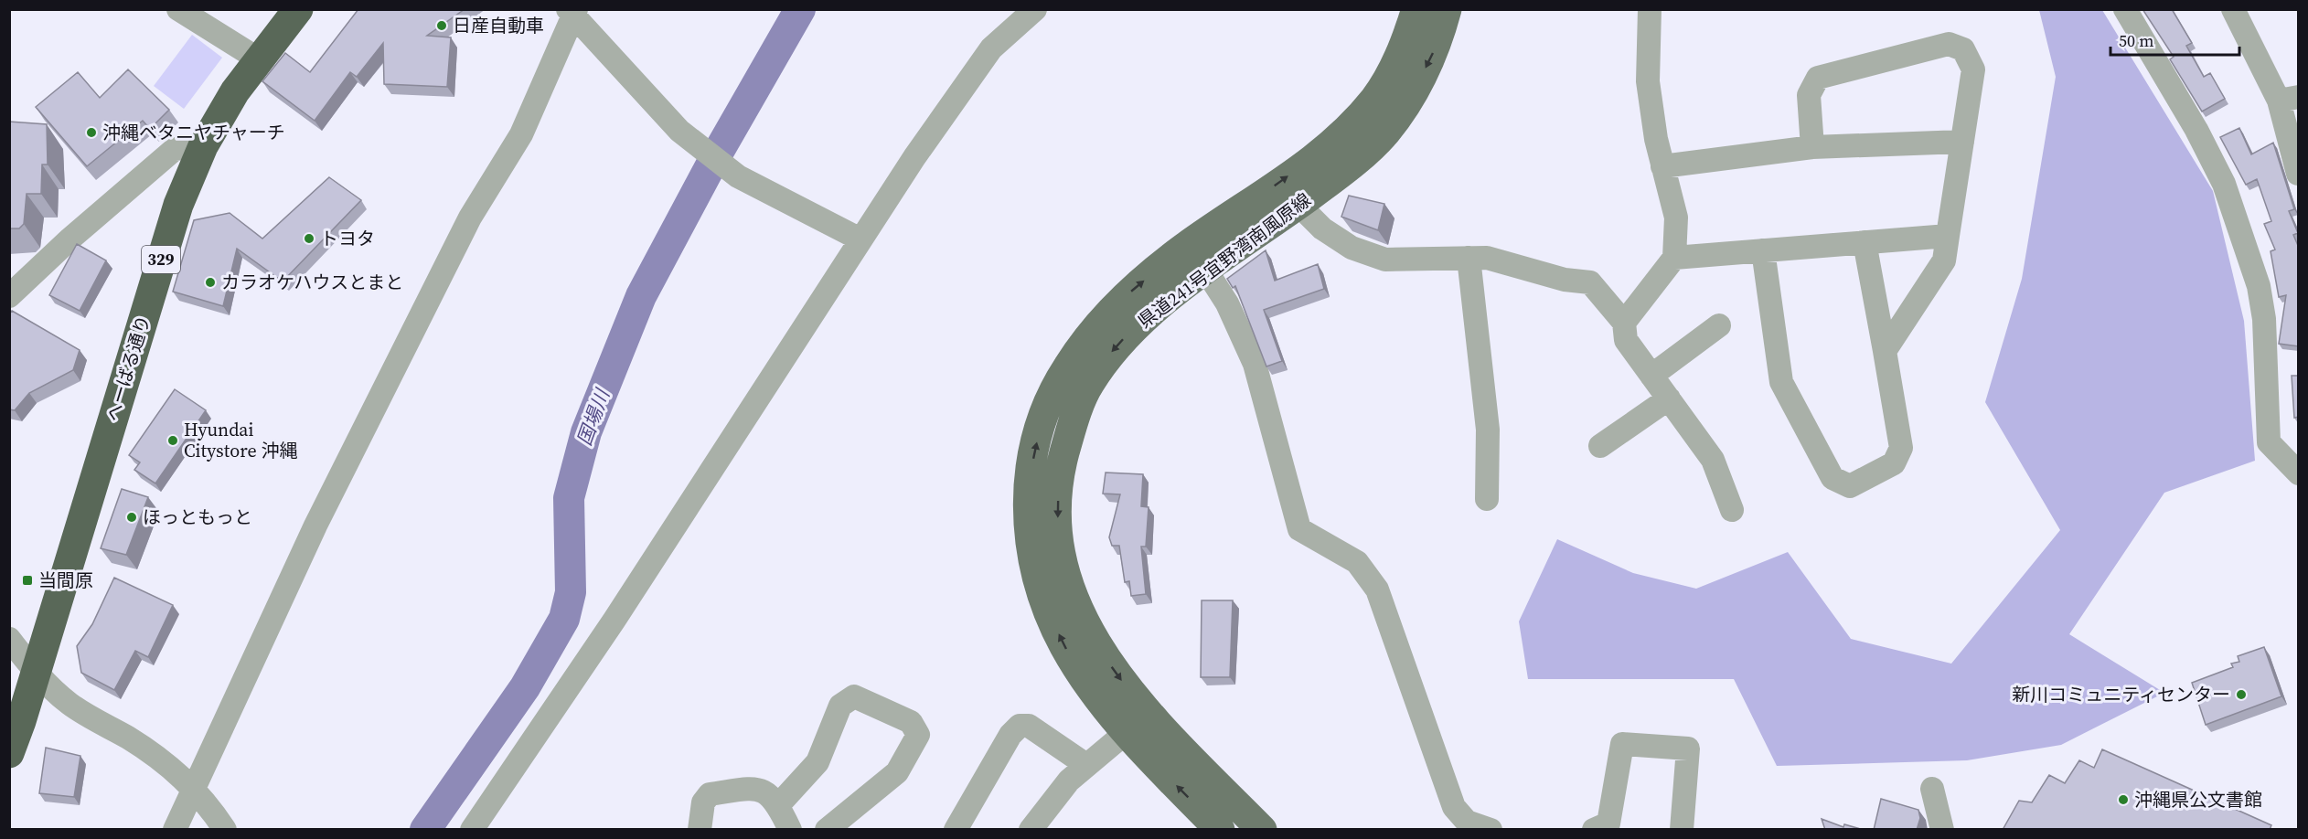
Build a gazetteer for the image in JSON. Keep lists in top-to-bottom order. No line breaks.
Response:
{"streets":{"highway":["329","へーばる通り"],"main road":["県道241号宜野湾南風原線"]},"water":["国場川"],"places":{"other":["日産自動車","沖縄ベタニヤチャーチ","トヨタ","カラオケハウスとまと","Hyundai Citystore 沖縄","ほっともっと","新川コミュニティセンター","沖縄県公文書館"],"transit":["当間原"]},"scale_bar":"50 m"}
